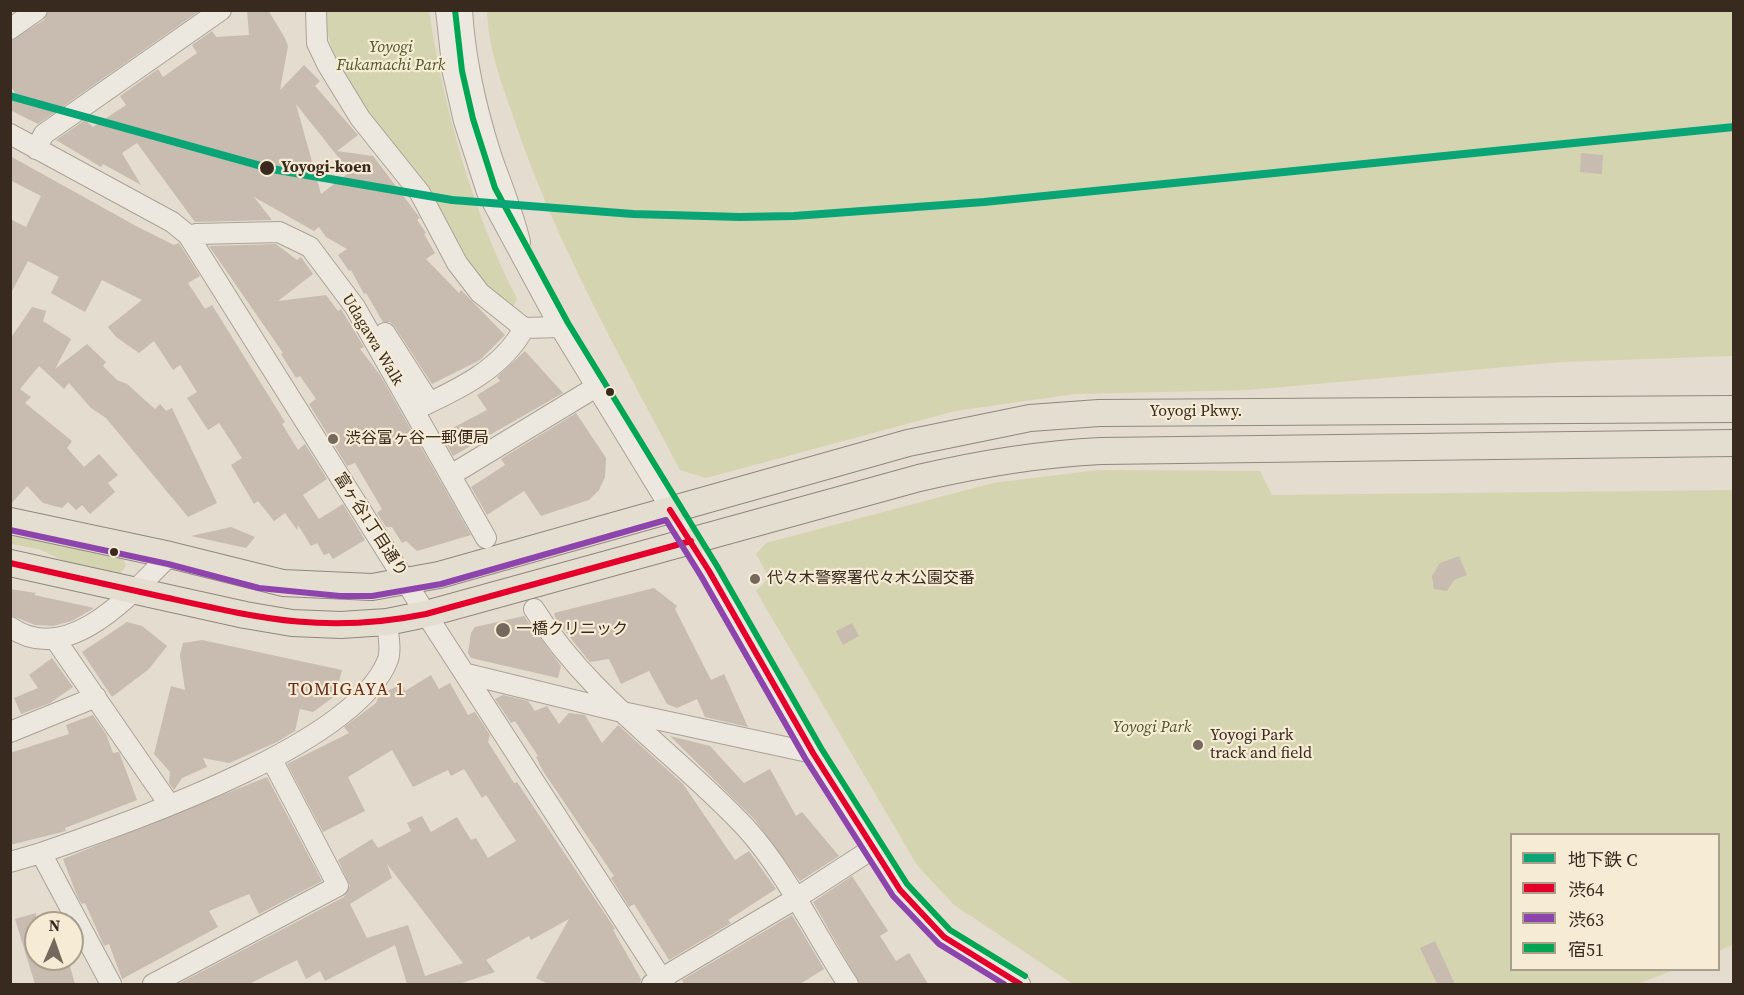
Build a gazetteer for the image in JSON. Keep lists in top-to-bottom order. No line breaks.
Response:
{"streets":{"main road":["Yoyogi Pkwy."],"street":["Udagawa Walk","富ヶ谷1丁目通り"]},"crossings":[["Yoyogi Pkwy.","富ヶ谷1丁目通り"]],"districts":["TOMIGAYA 1"],"parks":["Yoyogi Fukamachi Park","Yoyogi Park"],"places":["Yoyogi-koen","渋谷富ヶ谷一郵便局","代々木警察署代々木公園交番","一橋クリニック","Yoyogi Park track and field"],"lines":["transit line 宿51","metro line C","transit line 渋64","transit line 渋63"],"legend":["地下鉄 C","渋64","渋63","宿51"],"north":"top"}
